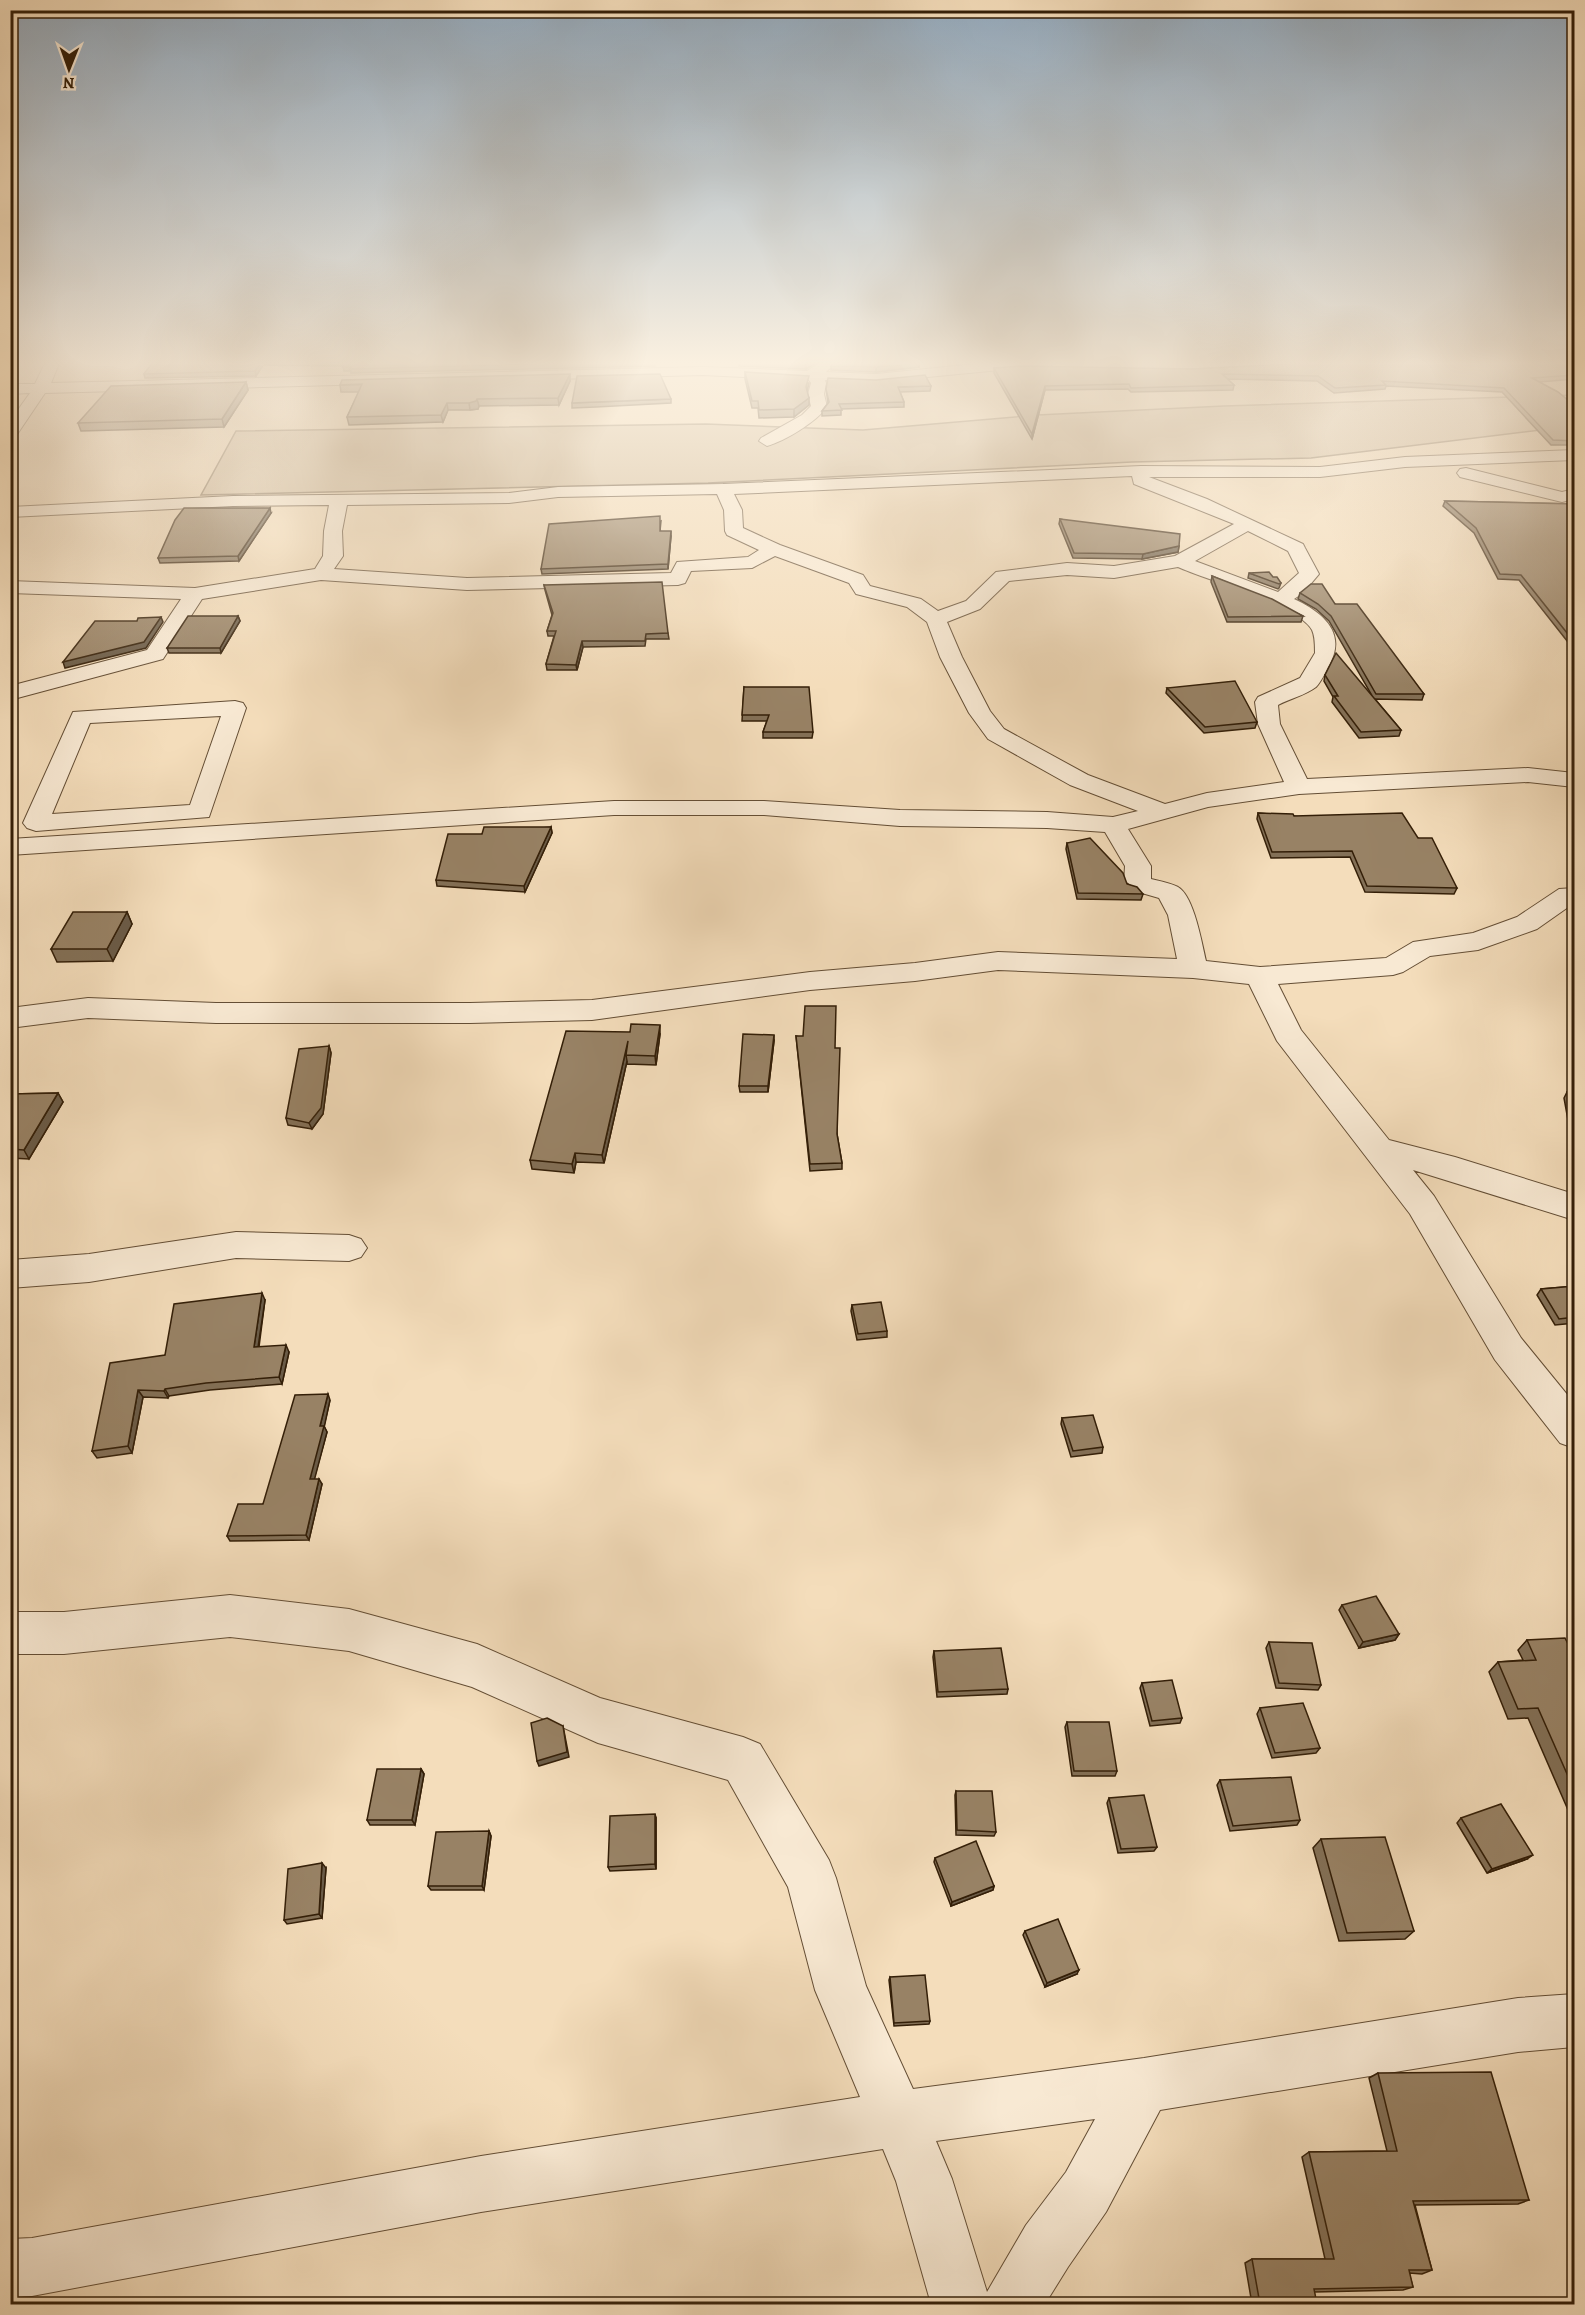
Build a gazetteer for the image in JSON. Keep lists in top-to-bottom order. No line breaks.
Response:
{"north":"bottom"}
